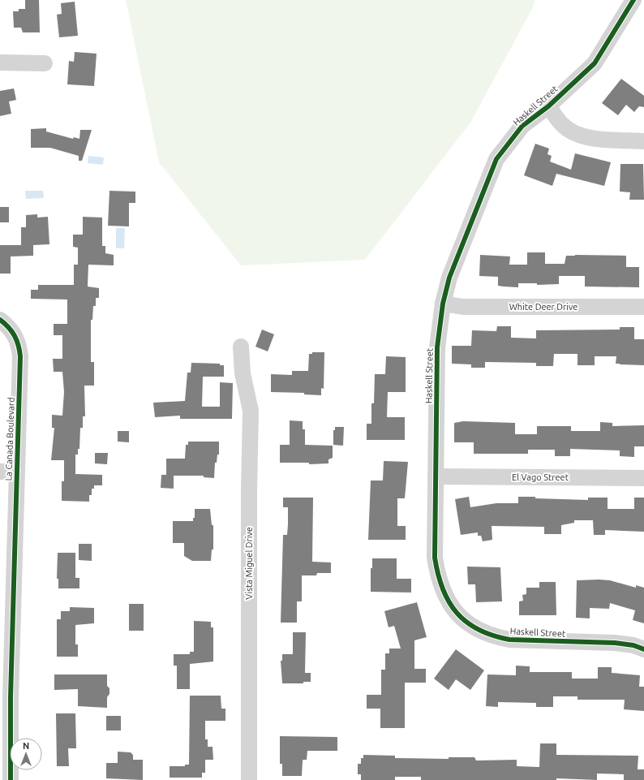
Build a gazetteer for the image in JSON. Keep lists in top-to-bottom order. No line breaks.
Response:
{"streets":{"street":["Haskell Street","White Deer Drive","La Canada Boulevard","El Vago Street","Vista Miguel Drive"]},"crossings":[["Haskell Street","White Deer Drive"],["Haskell Street","El Vago Street"]],"north":"top"}
